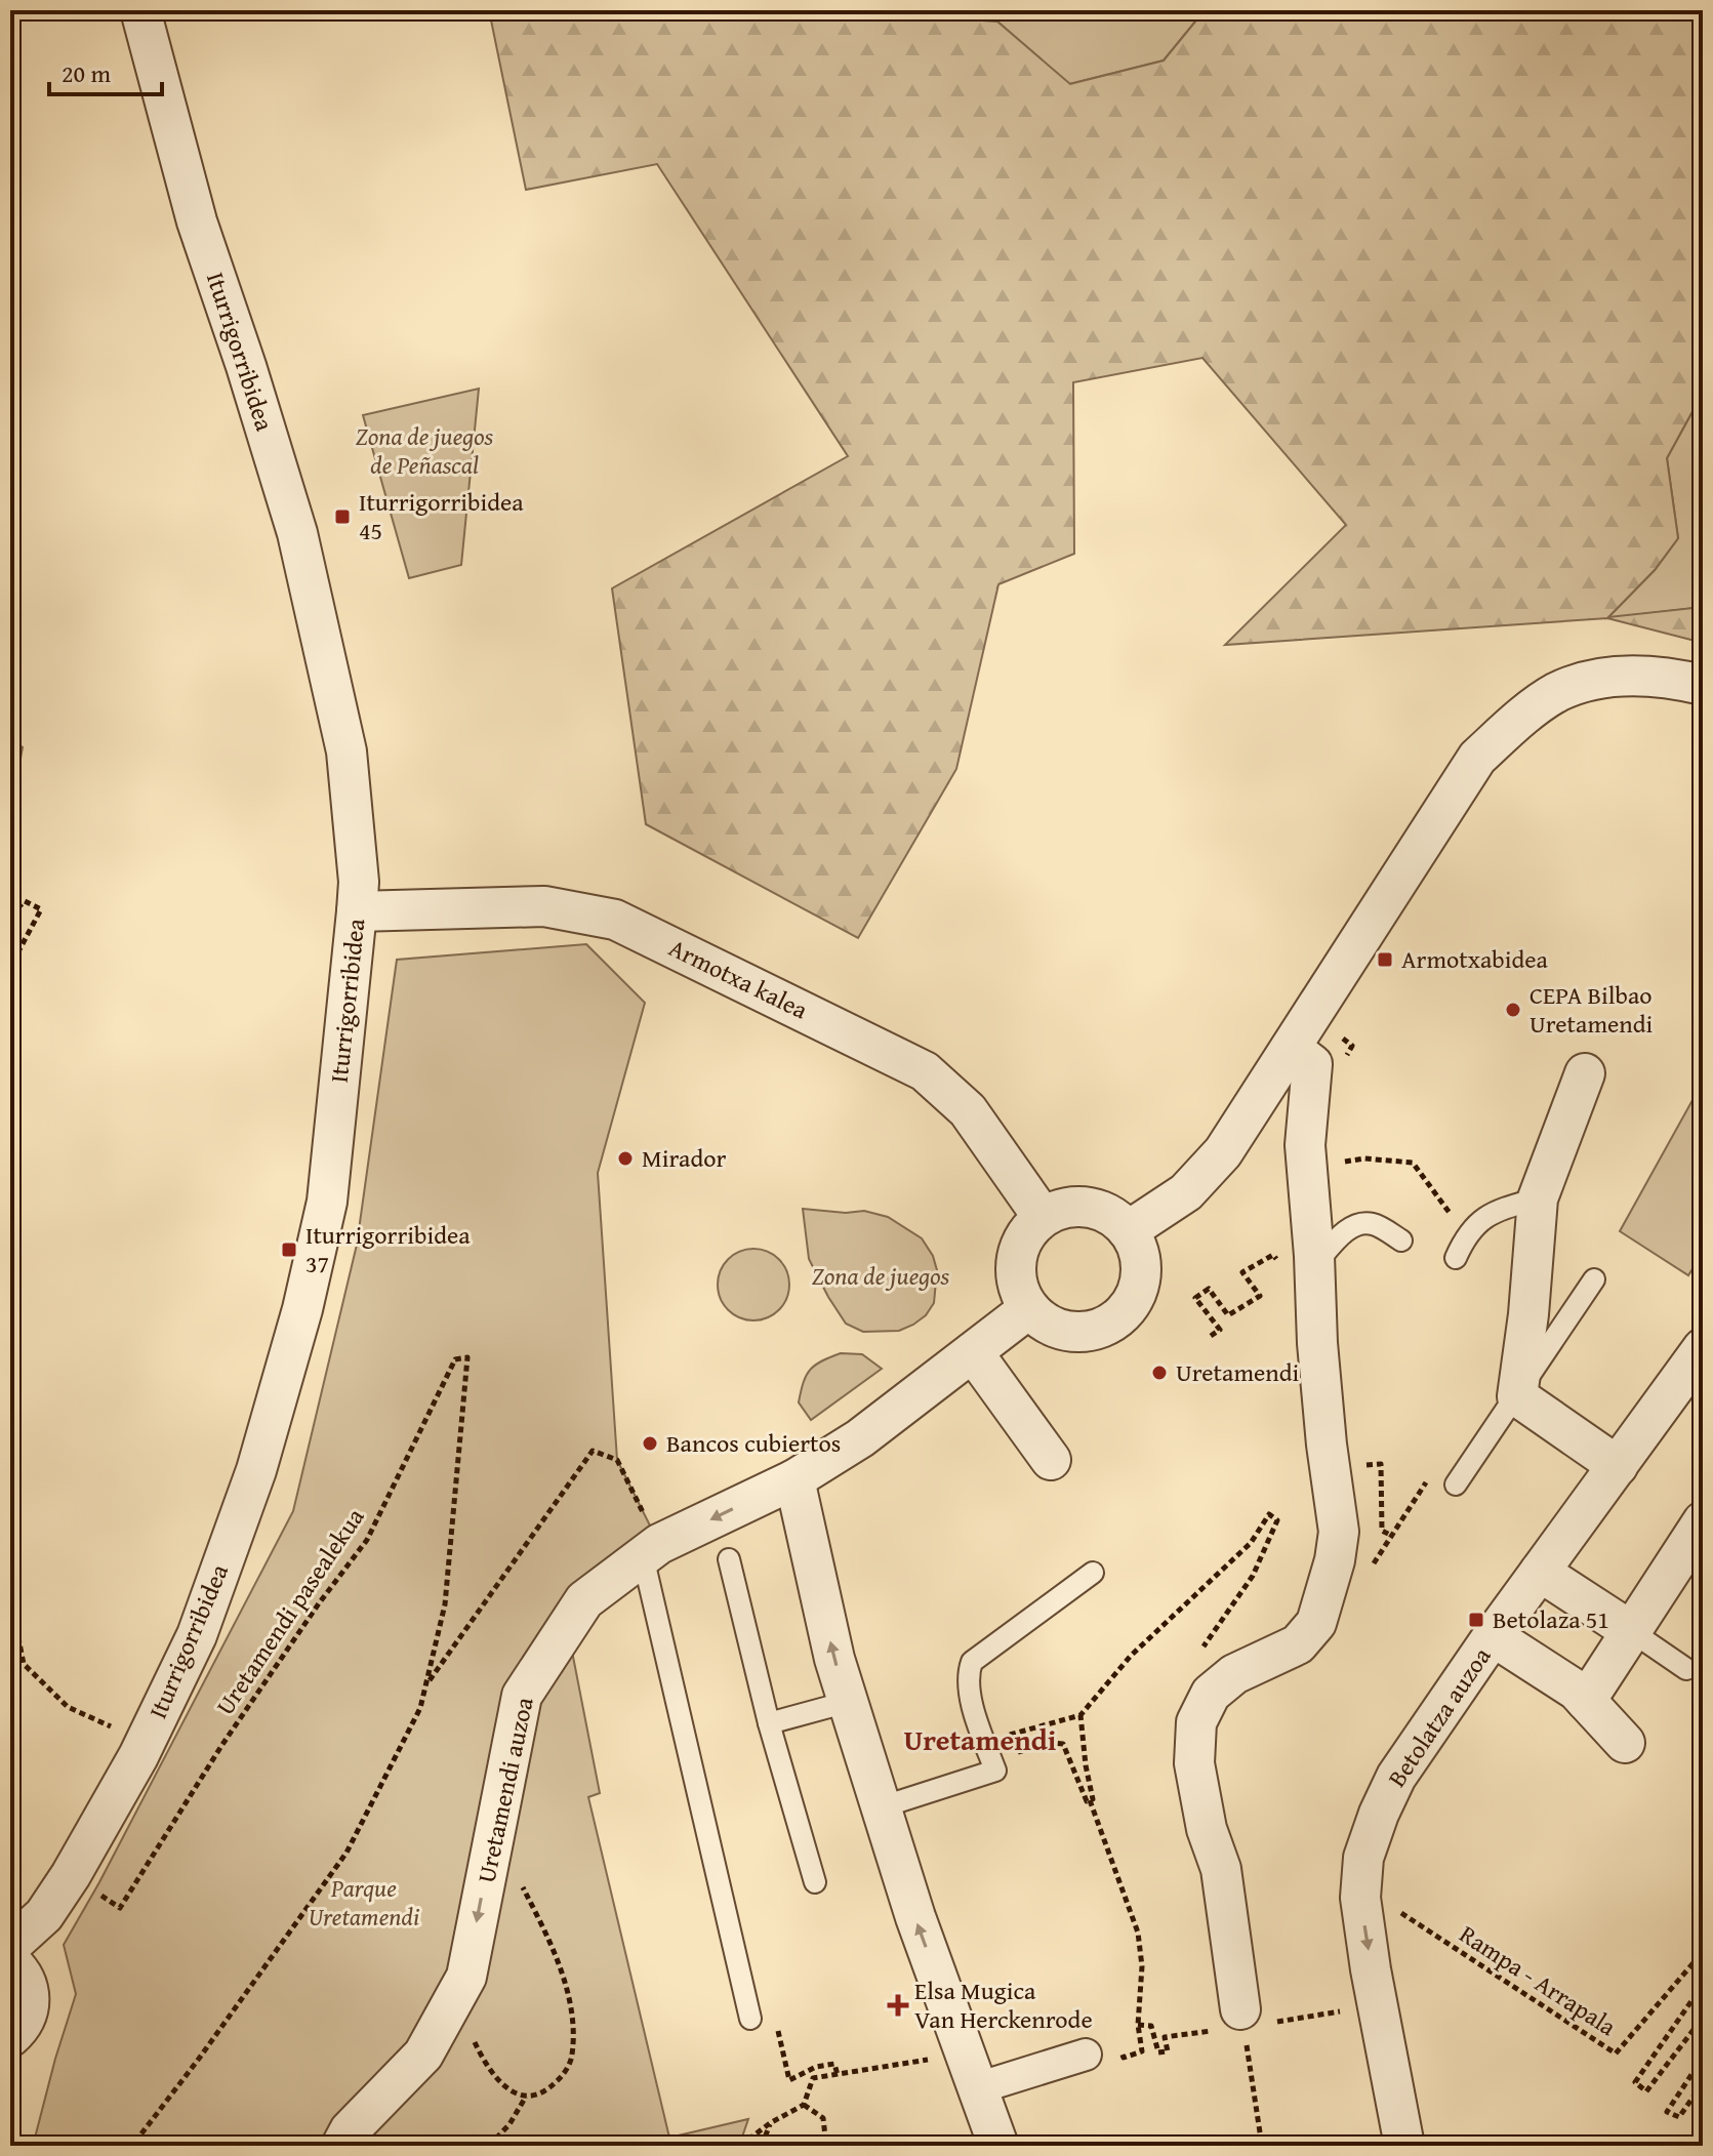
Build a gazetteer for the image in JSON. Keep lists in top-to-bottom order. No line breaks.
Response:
{"streets":{"street":["Iturrigorribidea","Armotxa kalea","Betolatza auzoa","Uretamendi auzoa"],"path":["Uretamendi pasealekua","Rampa - Arrapala"]},"crossings":[["Iturrigorribidea","Armotxa kalea"],["Iturrigorribidea","Uretamendi pasealekua"],["Armotxa kalea","Uretamendi auzoa"],["Uretamendi pasealekua","Uretamendi auzoa"]],"one_way":["Uretamendi auzoa"],"districts":["Uretamendi"],"parks":["Zona de juegos de Peñascal","Zona de juegos","Parque Uretamendi"],"places":{"transit":["Iturrigorribidea 45","Armotxabidea","Iturrigorribidea 37","Betolaza 51"],"other":["CEPA Bilbao Uretamendi","Mirador","Uretamendi","Bancos cubiertos"],"health":["Elsa Mugica Van Herckenrode"]},"scale_bar":"20 m"}
